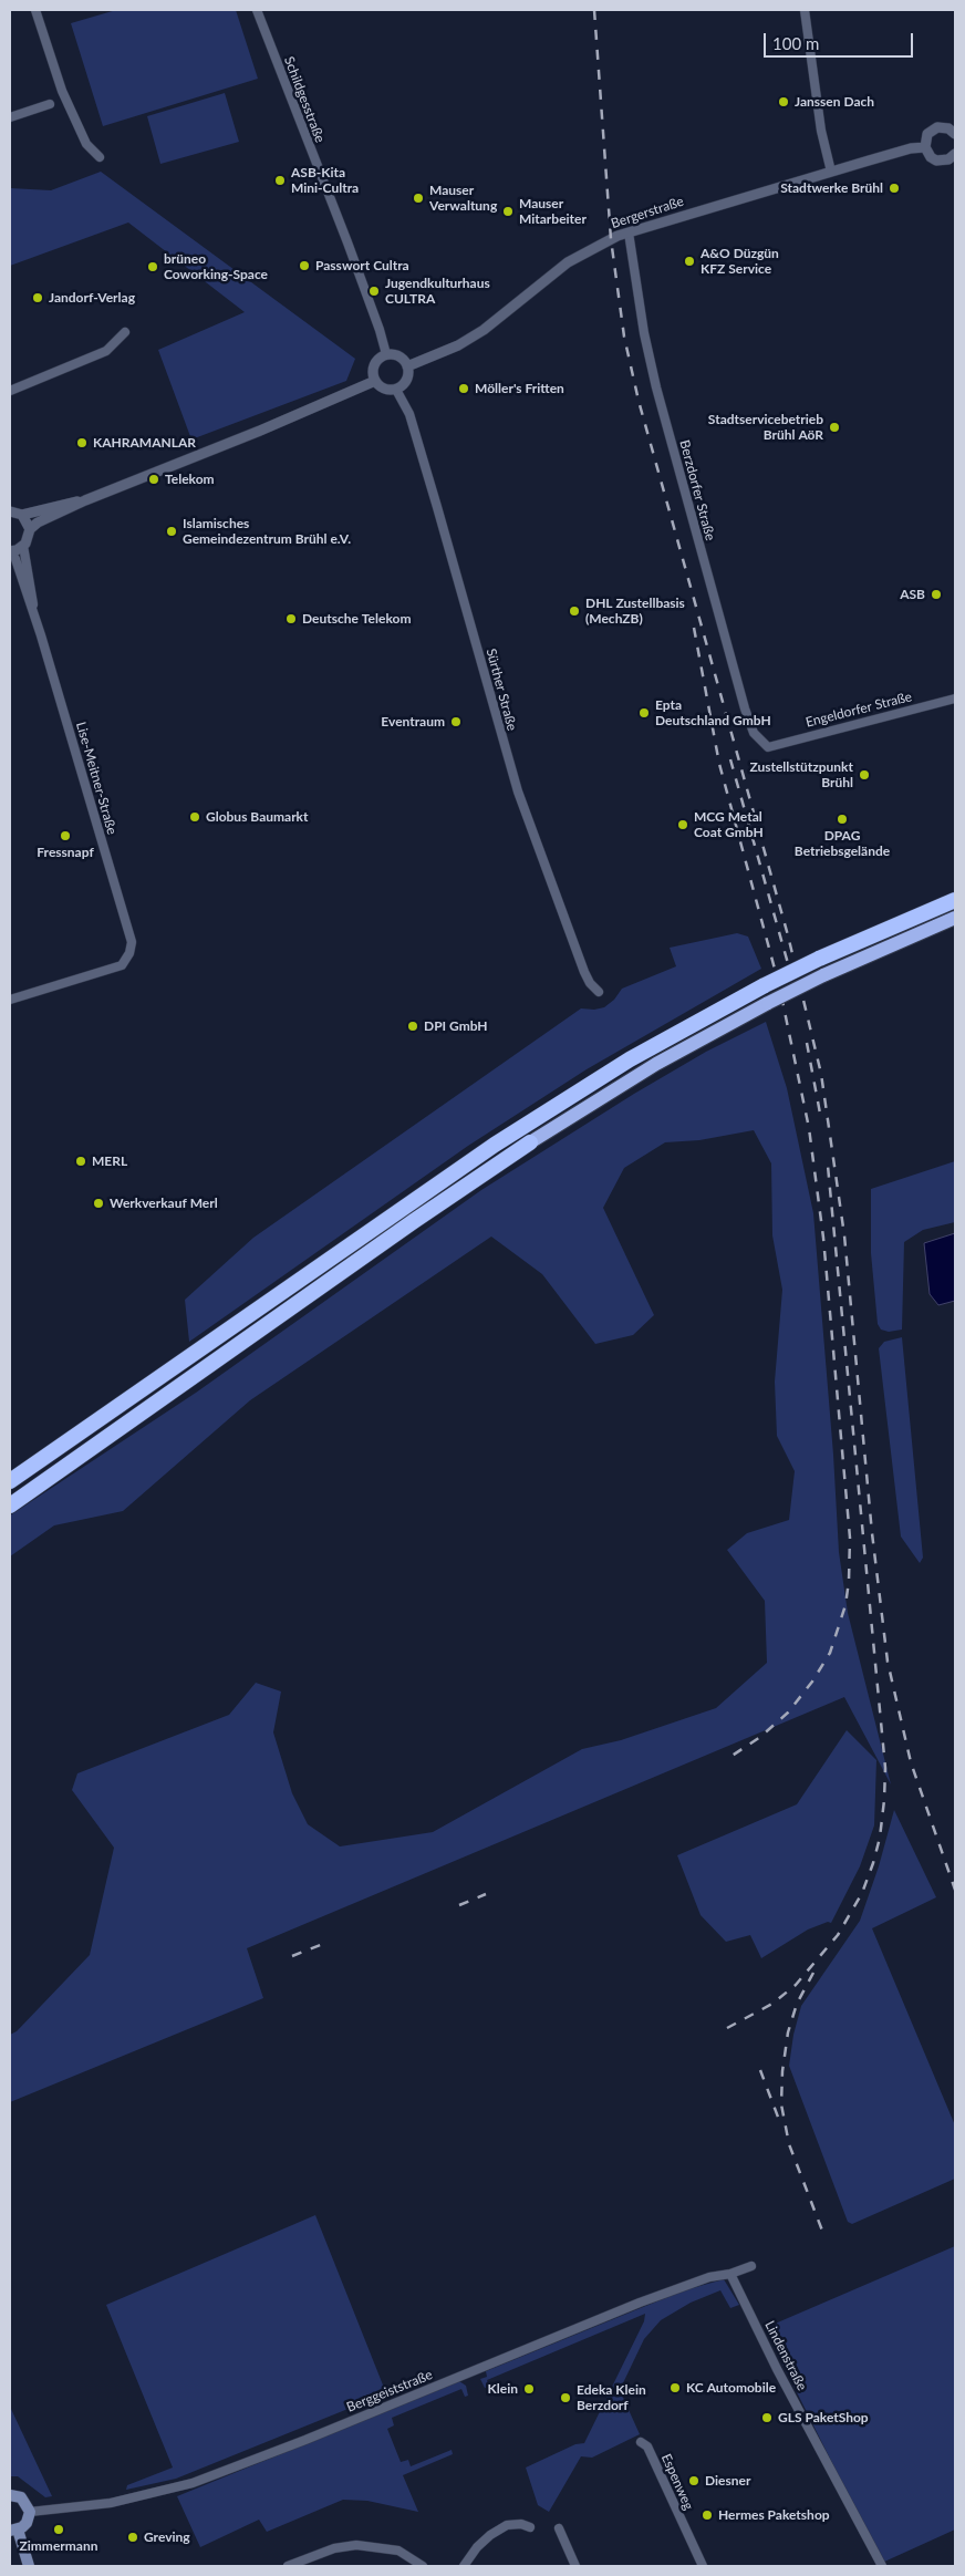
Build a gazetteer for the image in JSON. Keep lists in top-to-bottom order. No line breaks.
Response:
{"streets":{"street":["Schildgesstraße","Bergerstraße","Berzdorfer Straße","Sürther Straße","Engeldorfer Straße","Lise-Meitner-Straße","Lindenstraße","Berggeiststraße","Espenweg"]},"crossings":[["Schildgesstraße","Bergerstraße"],["Schildgesstraße","Sürther Straße"],["Bergerstraße","Berzdorfer Straße"],["Bergerstraße","Sürther Straße"],["Berzdorfer Straße","Engeldorfer Straße"],["Lindenstraße","Berggeiststraße"]],"places":["Janssen Dach","ASB-Kita Mini-Cultra","Stadtwerke Brühl","Mauser Verwaltung","Mauser Mitarbeiter","A&O Düzgün KFZ Service","Passwort Cultra","brüneo Coworking-Space","Jugendkulturhaus CULTRA","Jandorf-Verlag","Möller's Fritten","Stadtservicebetrieb Brühl AöR","KAHRAMANLAR","Telekom","Islamisches Gemeindezentrum Brühl e.V.","ASB","DHL Zustellbasis (MechZB)","Deutsche Telekom","Epta Deutschland GmbH","Eventraum","Zustellstützpunkt Brühl","Globus Baumarkt","DPAG Betriebsgelände","MCG Metal Coat GmbH","Fressnapf","DPI GmbH","MERL","Werkverkauf Merl","KC Automobile","Klein","Edeka Klein Berzdorf","GLS PaketShop","Diesner","Hermes Paketshop","Zimmermann","Greving"],"scale_bar":"100 m"}
